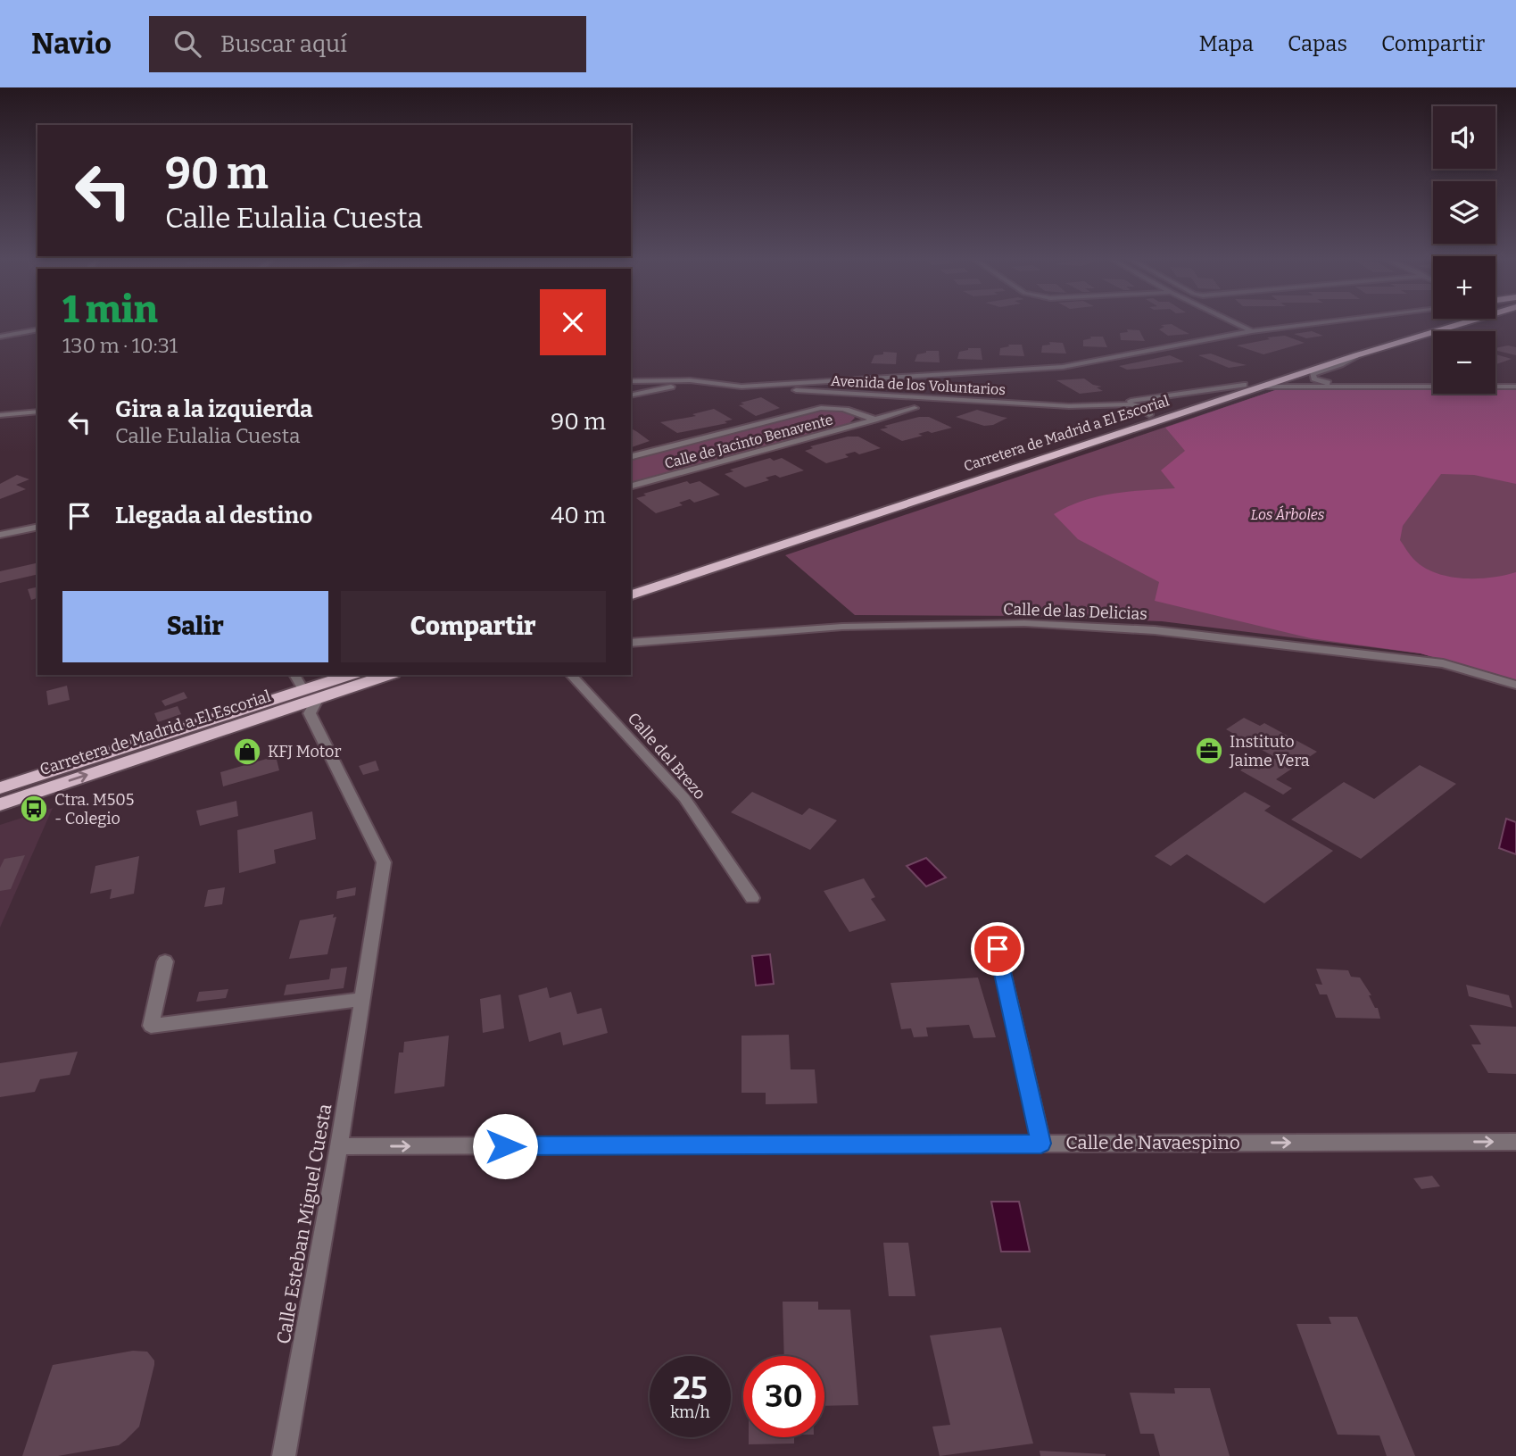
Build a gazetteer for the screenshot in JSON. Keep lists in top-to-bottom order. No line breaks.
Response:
{"streets":{"highway":["Carretera de Madrid a El Escorial"],"street":["Avenida de los Voluntarios","Calle de Jacinto Benavente","Calle de las Delicias","Calle del Brezo","Calle de Navaespino","Calle Esteban Miguel Cuesta"]},"crossings":[["Avenida de los Voluntarios","Carretera de Madrid a El Escorial"],["Avenida de los Voluntarios","Calle de Jacinto Benavente"],["Carretera de Madrid a El Escorial","Calle Esteban Miguel Cuesta"],["Calle de Navaespino","Calle Esteban Miguel Cuesta"]],"one_way":["Calle de Navaespino"],"parks":["Los Árboles"],"places":{"office":["Instituto Jaime Vera"],"shop":["KFJ Motor"],"bus stop":["Ctra. M505 - Colegio"]},"page":{"header":"Navio","search":"Buscar aquí","nav":["Mapa","Capas","Compartir"],"map_buttons":["+","−"],"turn":["90 m","Calle Eulalia Cuesta"],"heading":["1 min","130 m · 10:31"],"list":[{"name":"Gira a la izquierda","note":"Calle Eulalia Cuesta","value":"90 m"},{"name":"Llegada al destino","value":"40 m"}],"buttons":["Salir","Compartir"],"speed":"25 km/h","limit":"30"}}
